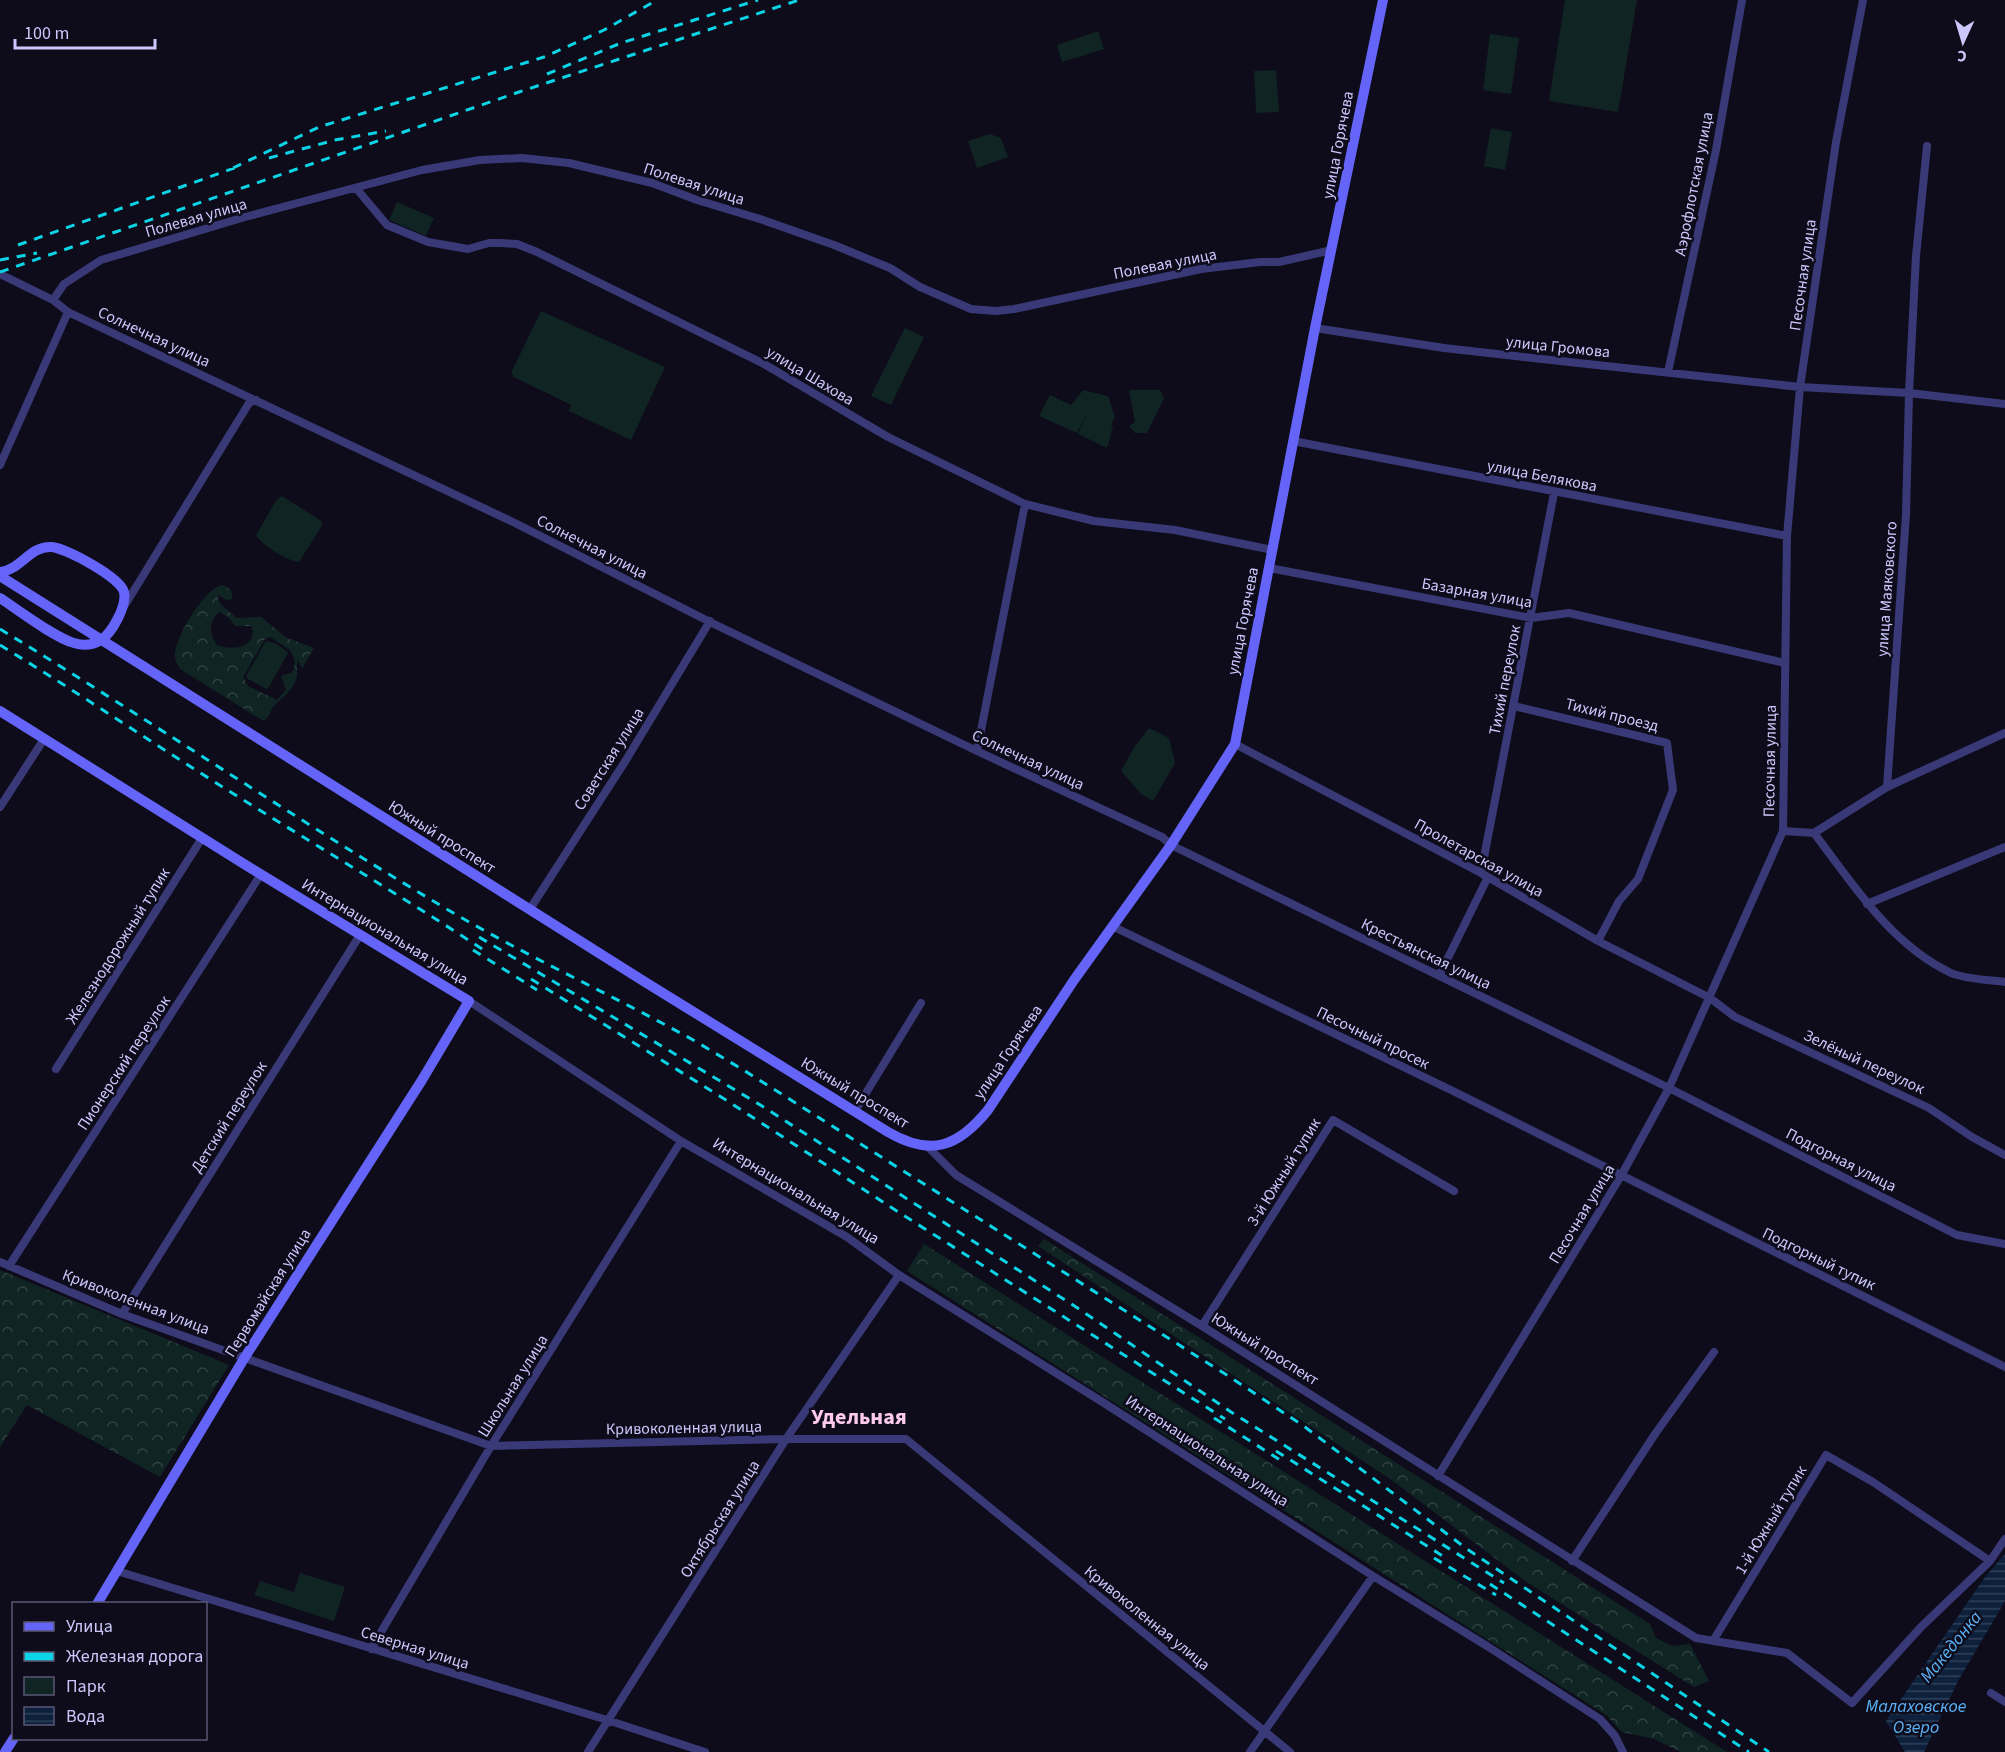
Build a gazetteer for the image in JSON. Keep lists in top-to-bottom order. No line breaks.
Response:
{"streets":{"main road":["улица Горячева","Южный проспект","Интернациональная улица","Первомайская улица"],"street":["Полевая улица","Аэрофлотская улица","Песочная улица","Солнечная улица","улица Громова","улица Шахова","улица Белякова","улица Маяковского","Базарная улица","Тихий переулок","Тихий проезд","Советская улица","Пролетарская улица","Железнодорожный тупик","Крестьянская улица","Песочный просек","Зелёный переулок","Пионерский переулок","Детский переулок","Подгорная улица","3-й Южный тупик","Подгорный тупик","Кривоколенная улица","Школьная улица","Октябрьская улица","1-й Южный тупик","Северная улица"]},"crossings":[["улица Горячева","Полевая улица"],["улица Горячева","Солнечная улица"],["улица Горячева","улица Громова"],["улица Горячева","улица Шахова"],["улица Горячева","улица Белякова"],["улица Горячева","Базарная улица"],["улица Горячева","Южный проспект"],["улица Горячева","Пролетарская улица"],["улица Горячева","Крестьянская улица"],["улица Горячева","Песочный просек"],["Полевая улица","Солнечная улица"],["Полевая улица","улица Шахова"],["Аэрофлотская улица","улица Громова"],["Песочная улица","улица Громова"],["Песочная улица","улица Белякова"],["Песочная улица","Базарная улица"],["Песочная улица","Южный проспект"],["Песочная улица","Пролетарская улица"],["Песочная улица","Крестьянская улица"],["Песочная улица","Песочный просек"],["Песочная улица","Зелёный переулок"],["Песочная улица","Подгорная улица"],["Песочная улица","Подгорный тупик"],["Солнечная улица","Советская улица"],["Солнечная улица","Крестьянская улица"],["улица Громова","улица Маяковского"],["улица Белякова","Тихий переулок"],["Базарная улица","Тихий переулок"],["Тихий переулок","Тихий проезд"],["Тихий переулок","Пролетарская улица"],["Тихий переулок","Крестьянская улица"],["Тихий проезд","Пролетарская улица"],["Советская улица","Южный проспект"],["Южный проспект","3-й Южный тупик"],["Южный проспект","1-й Южный тупик"],["Пролетарская улица","Зелёный переулок"],["Интернациональная улица","Железнодорожный тупик"],["Интернациональная улица","Пионерский переулок"],["Интернациональная улица","Детский переулок"],["Интернациональная улица","Первомайская улица"],["Интернациональная улица","Школьная улица"],["Интернациональная улица","Октябрьская улица"],["Крестьянская улица","Подгорная улица"],["Песочный просек","Подгорный тупик"],["Пионерский переулок","Кривоколенная улица"],["Детский переулок","Кривоколенная улица"],["Первомайская улица","Кривоколенная улица"],["Первомайская улица","Северная улица"],["Кривоколенная улица","Школьная улица"],["Кривоколенная улица","Октябрьская улица"],["Школьная улица","Северная улица"],["Октябрьская улица","Северная улица"]],"districts":["Удельная"],"water":["Македонка","Малаховское Озеро"],"legend":["Улица","Железная дорога","Парк","Вода"],"scale_bar":"100 m","north":"bottom"}
